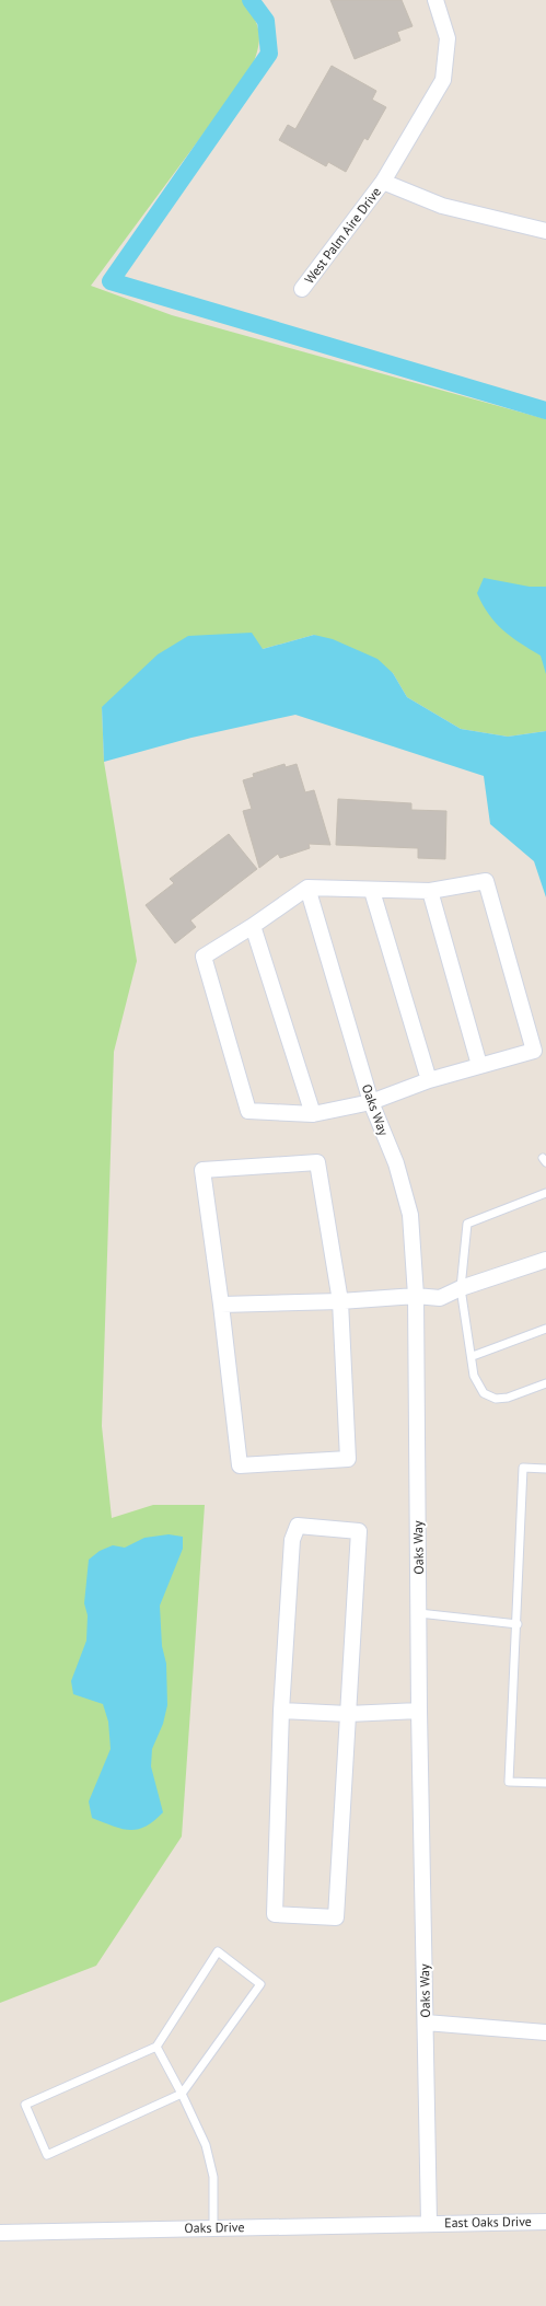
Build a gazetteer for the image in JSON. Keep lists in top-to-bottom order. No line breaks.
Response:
{"streets":{"street":["West Palm Aire Drive","Oaks Way","East Oaks Drive","Oaks Drive"]},"crossings":[["Oaks Way","East Oaks Drive"],["Oaks Way","Oaks Drive"],["East Oaks Drive","Oaks Drive"]]}
